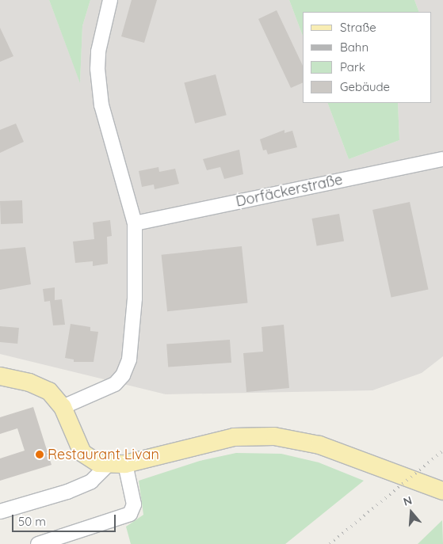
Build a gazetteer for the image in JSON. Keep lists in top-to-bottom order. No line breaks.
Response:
{"streets":{"street":["Dorfäckerstraße"]},"places":["Restaurant Livan"],"legend":["Straße","Bahn","Park","Gebäude"],"scale_bar":"50 m","north":"top"}
